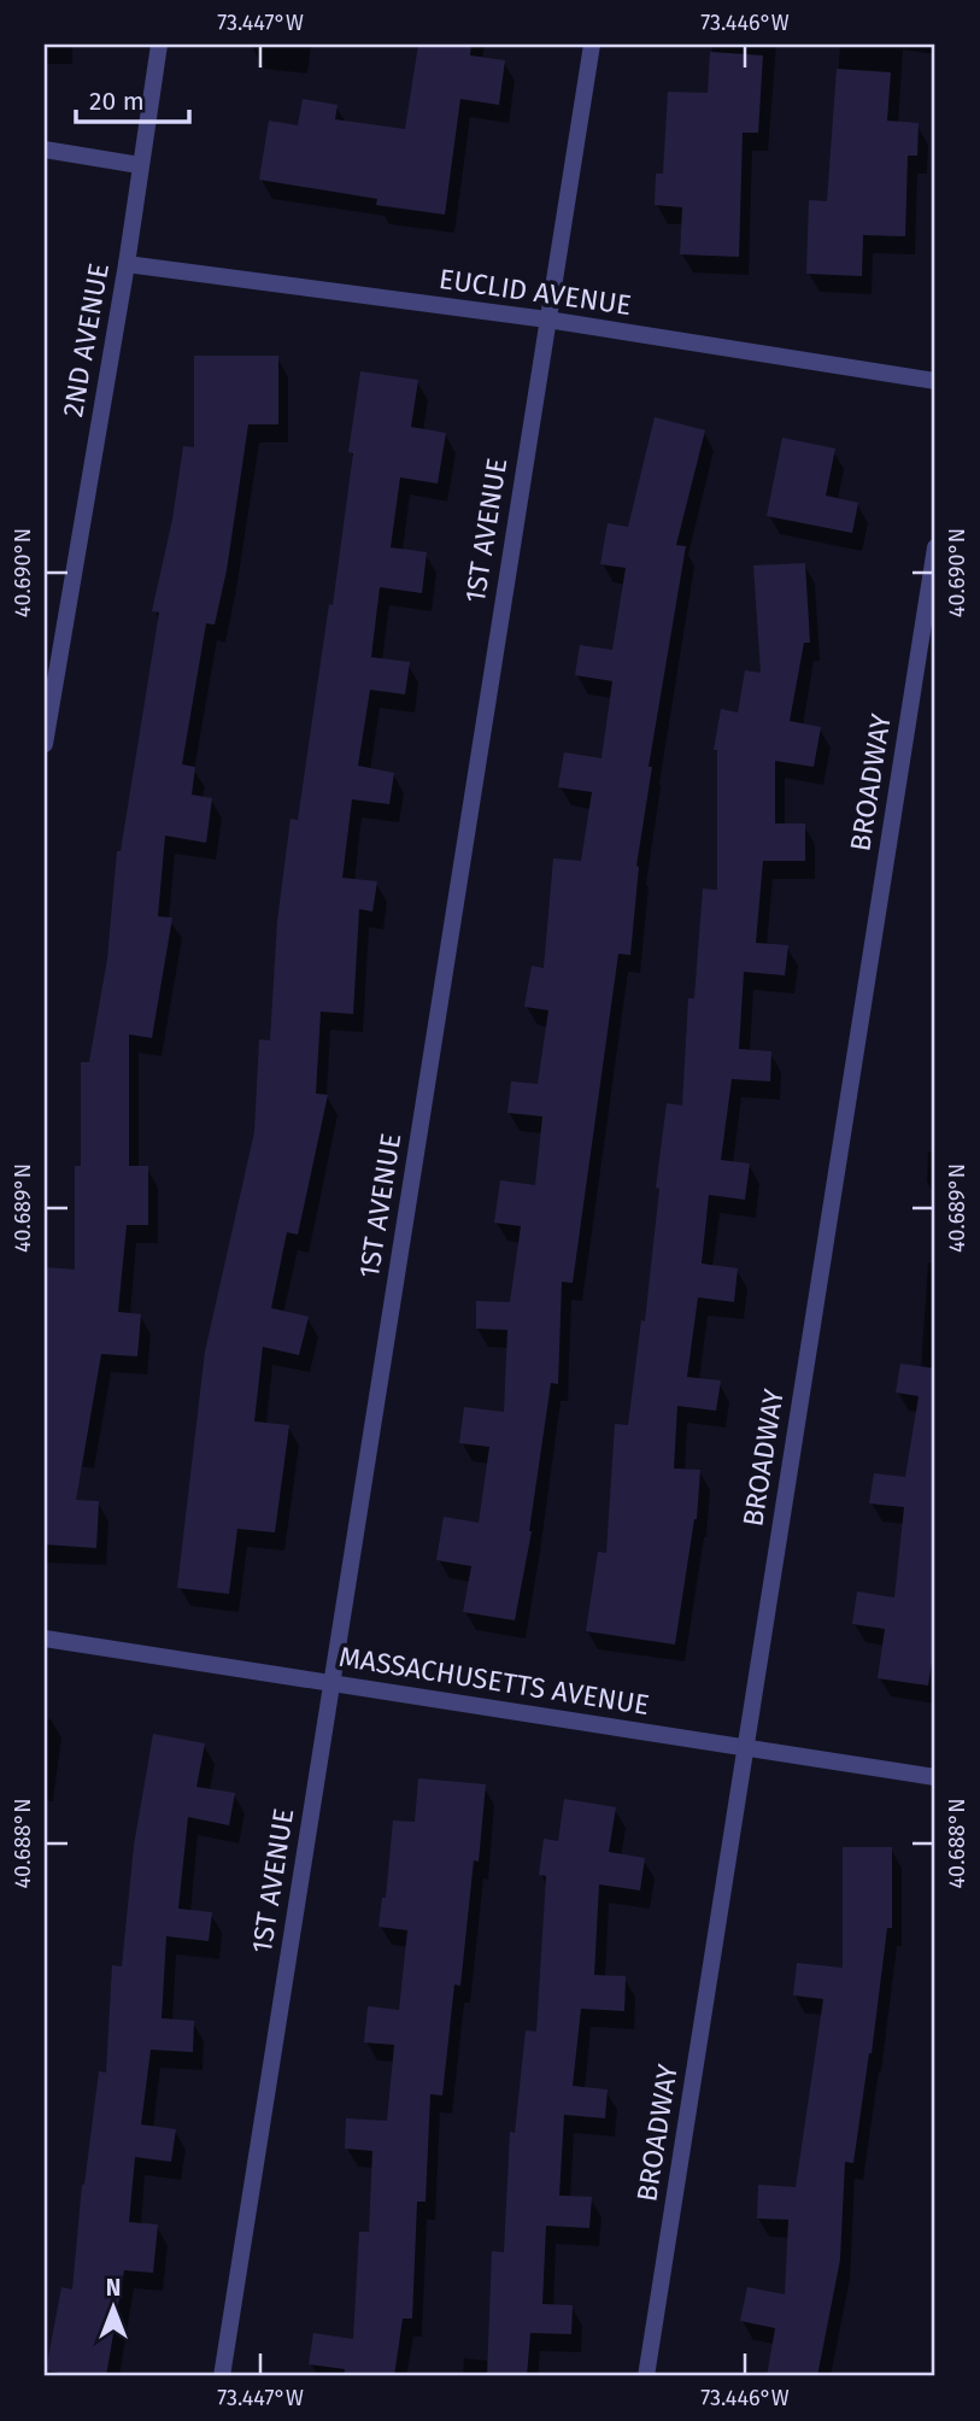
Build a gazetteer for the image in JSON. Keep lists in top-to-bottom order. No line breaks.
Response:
{"streets":{"street":["EUCLID AVENUE","2ND AVENUE","1ST AVENUE","BROADWAY","MASSACHUSETTS AVENUE"]},"crossings":[["EUCLID AVENUE","2ND AVENUE"],["EUCLID AVENUE","1ST AVENUE"],["1ST AVENUE","MASSACHUSETTS AVENUE"],["BROADWAY","MASSACHUSETTS AVENUE"]],"scale_bar":"20 m","north":"top","coordinates":["73.447°W","73.446°W","40.690°N","40.689°N","40.688°N"]}
